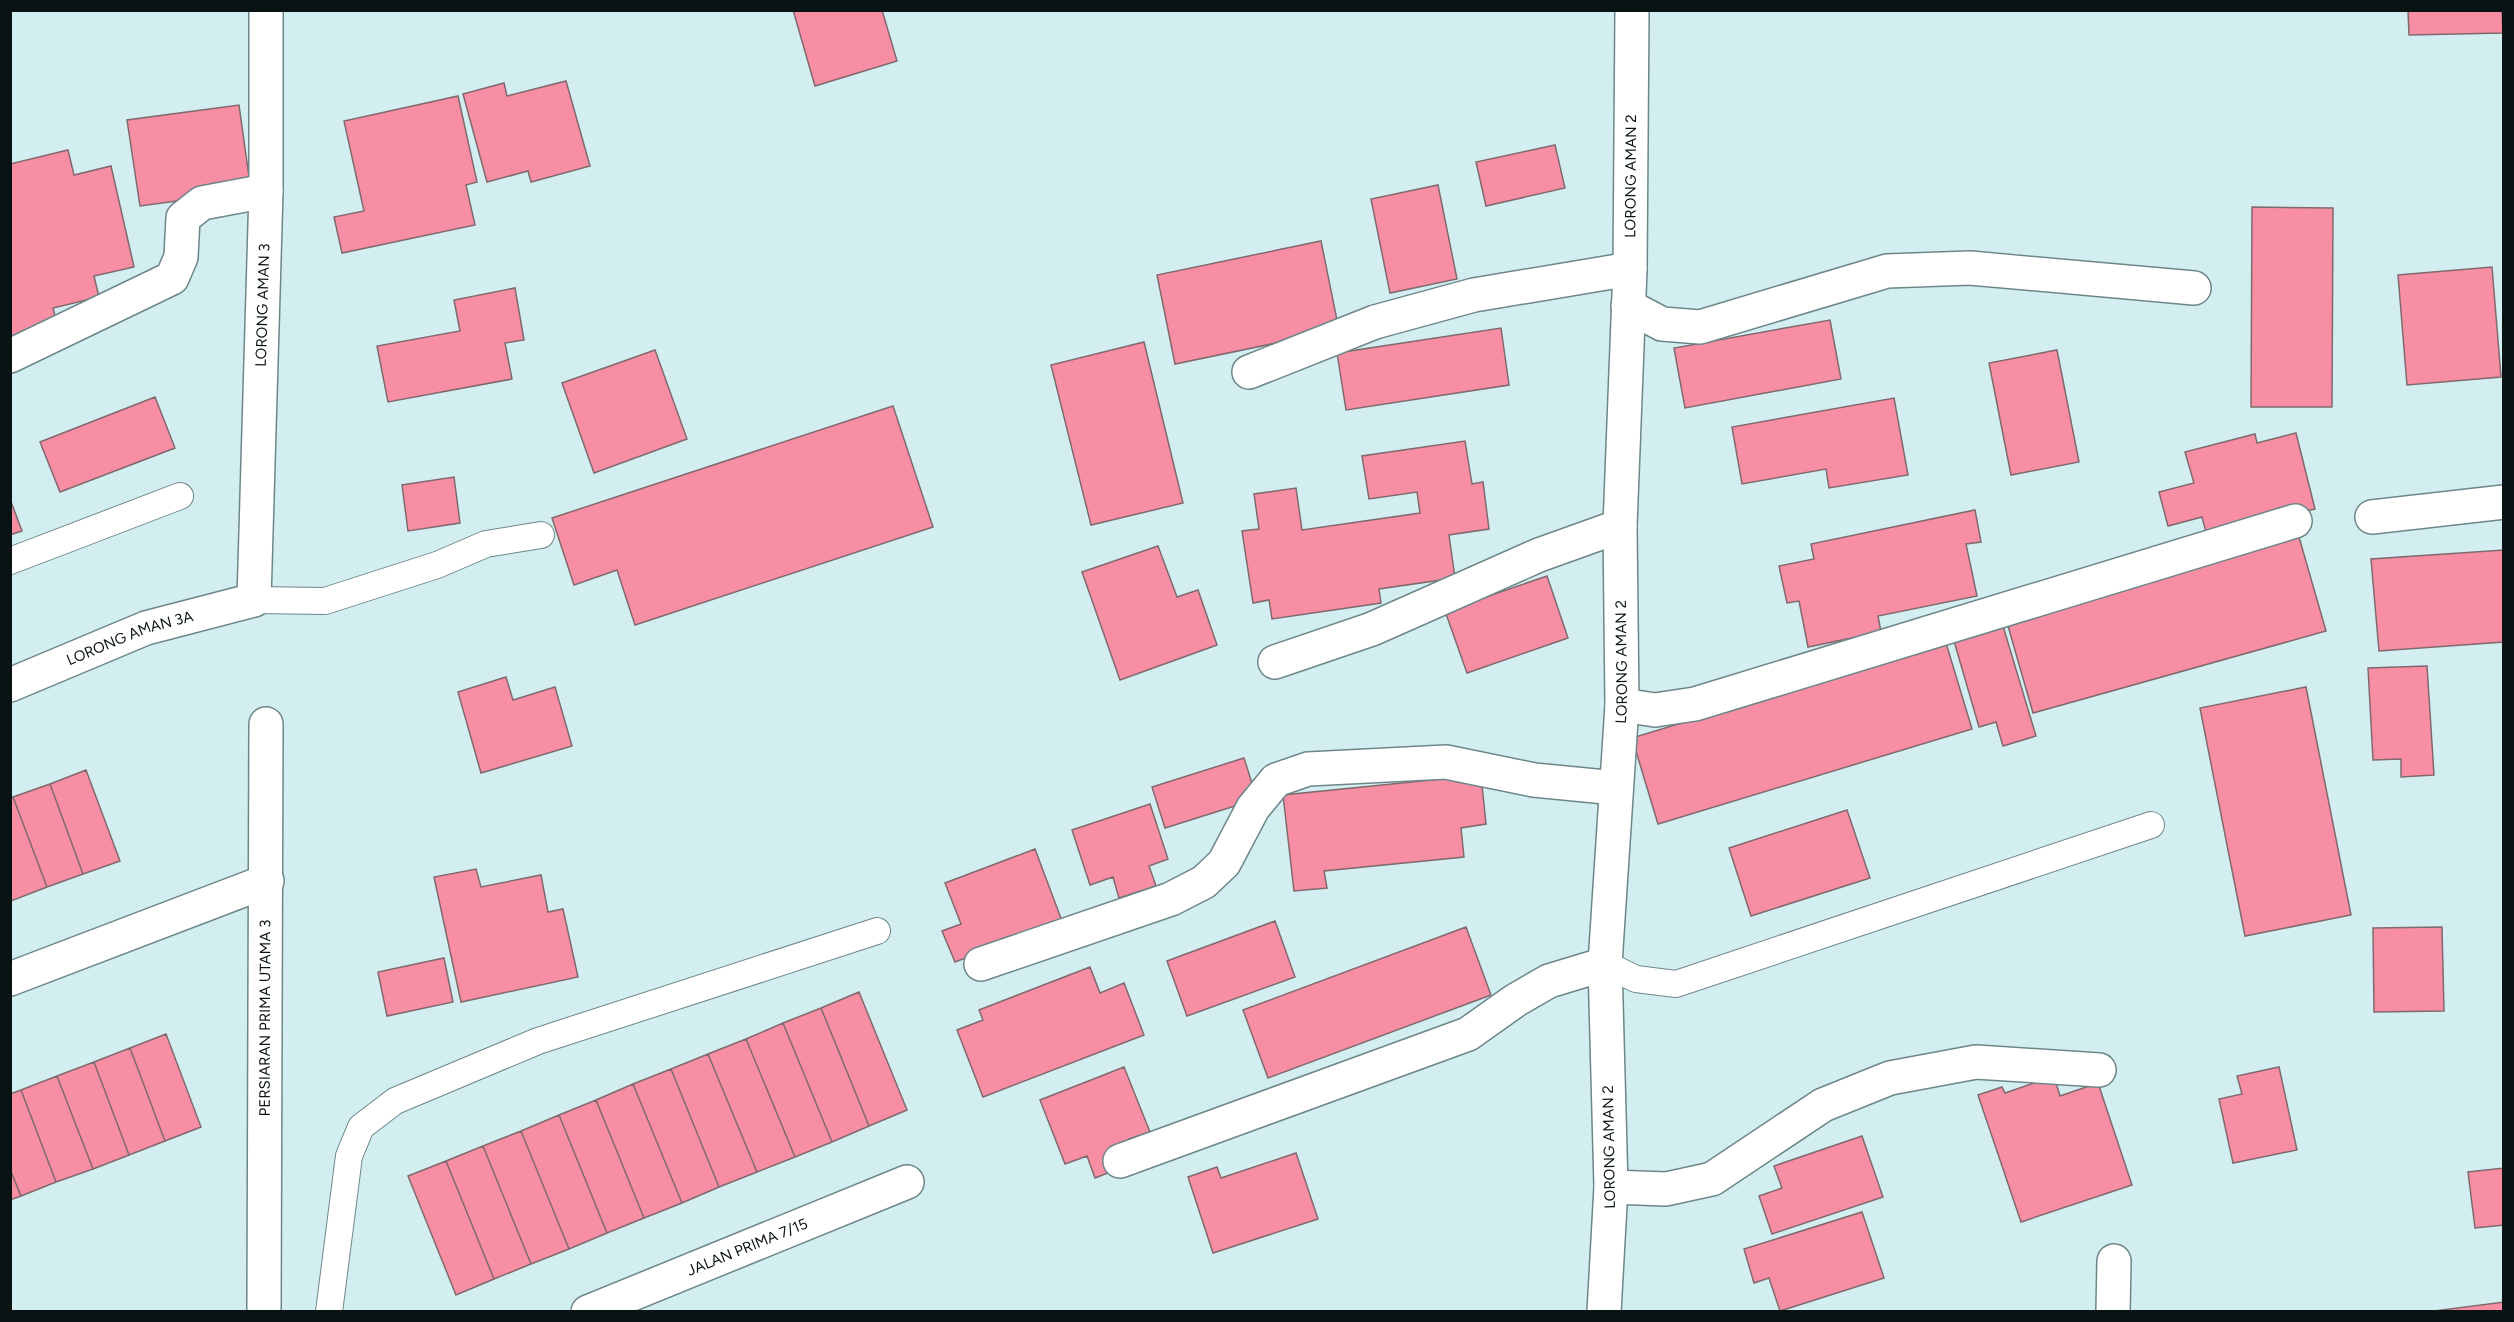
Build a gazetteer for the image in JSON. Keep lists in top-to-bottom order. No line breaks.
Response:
{"streets":{"street":["LORONG AMAN 2","LORONG AMAN 3","LORONG AMAN 3A","PERSIARAN PRIMA UTAMA 3","JALAN PRIMA 7/15"]},"crossings":[["LORONG AMAN 3","LORONG AMAN 3A"]]}
